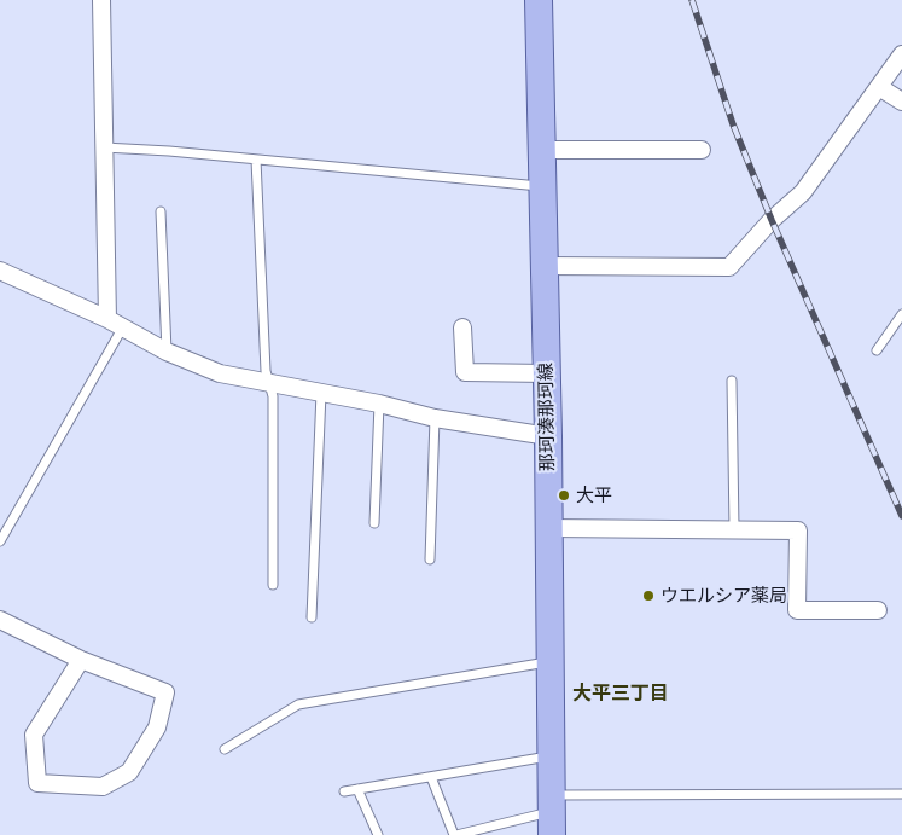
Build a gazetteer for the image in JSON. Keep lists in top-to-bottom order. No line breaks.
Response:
{"streets":{"main road":["那珂湊那珂線"]},"districts":["大平三丁目"],"places":["大平","ウエルシア薬局"]}
